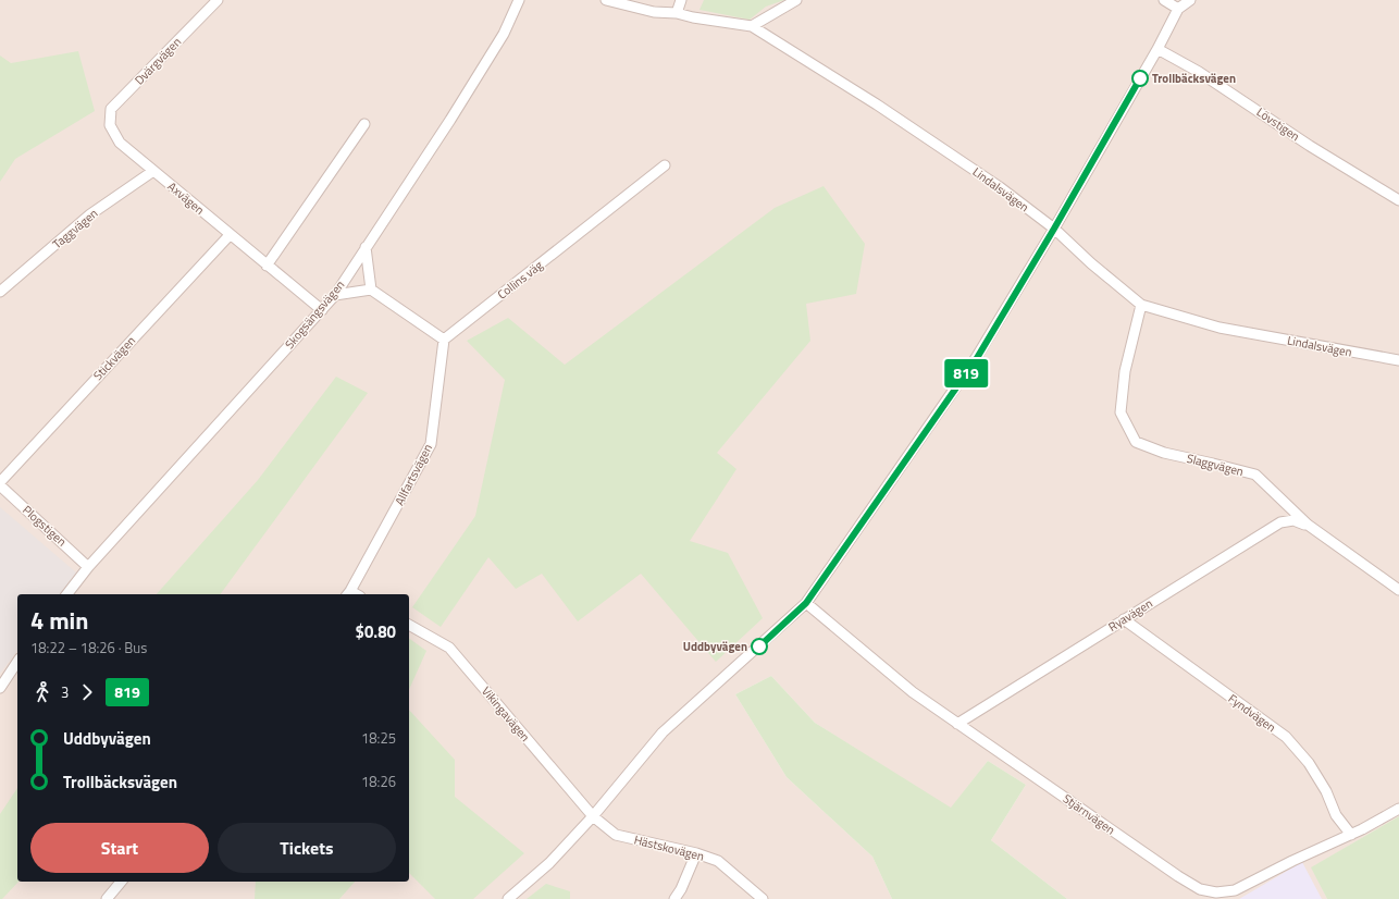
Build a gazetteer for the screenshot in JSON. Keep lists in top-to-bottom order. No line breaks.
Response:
{"streets":{"street":["Dvärgvägen","Lövstigen","Lindalsvägen","Axvägen","Taggvägen","Collins väg","Skogsängsvägen","Stickvägen","Slaggvägen","Allfartsvägen","Plogstigen","Ryavägen","Fyndvägen","Vikingavägen","Stjärnvägen","Hästskovägen"]},"crossings":[["Dvärgvägen","Axvägen"],["Lindalsvägen","Slaggvägen"],["Axvägen","Taggvägen"],["Axvägen","Skogsängsvägen"],["Axvägen","Stickvägen"],["Collins väg","Allfartsvägen"],["Skogsängsvägen","Plogstigen"],["Slaggvägen","Ryavägen"],["Ryavägen","Fyndvägen"],["Ryavägen","Stjärnvägen"],["Fyndvägen","Stjärnvägen"],["Vikingavägen","Hästskovägen"]],"places":["Trollbäcksvägen","Uddbyvägen"],"lines":["bus line 819"],"page":{"on_map":"819","heading":["4 min","18:22 – 18:26 · Bus","$0.80"],"legs":["3","819"],"list":[{"name":"Uddbyvägen","value":"18:25"},{"name":"Trollbäcksvägen","value":"18:26"}],"buttons":["Start","Tickets"]}}
